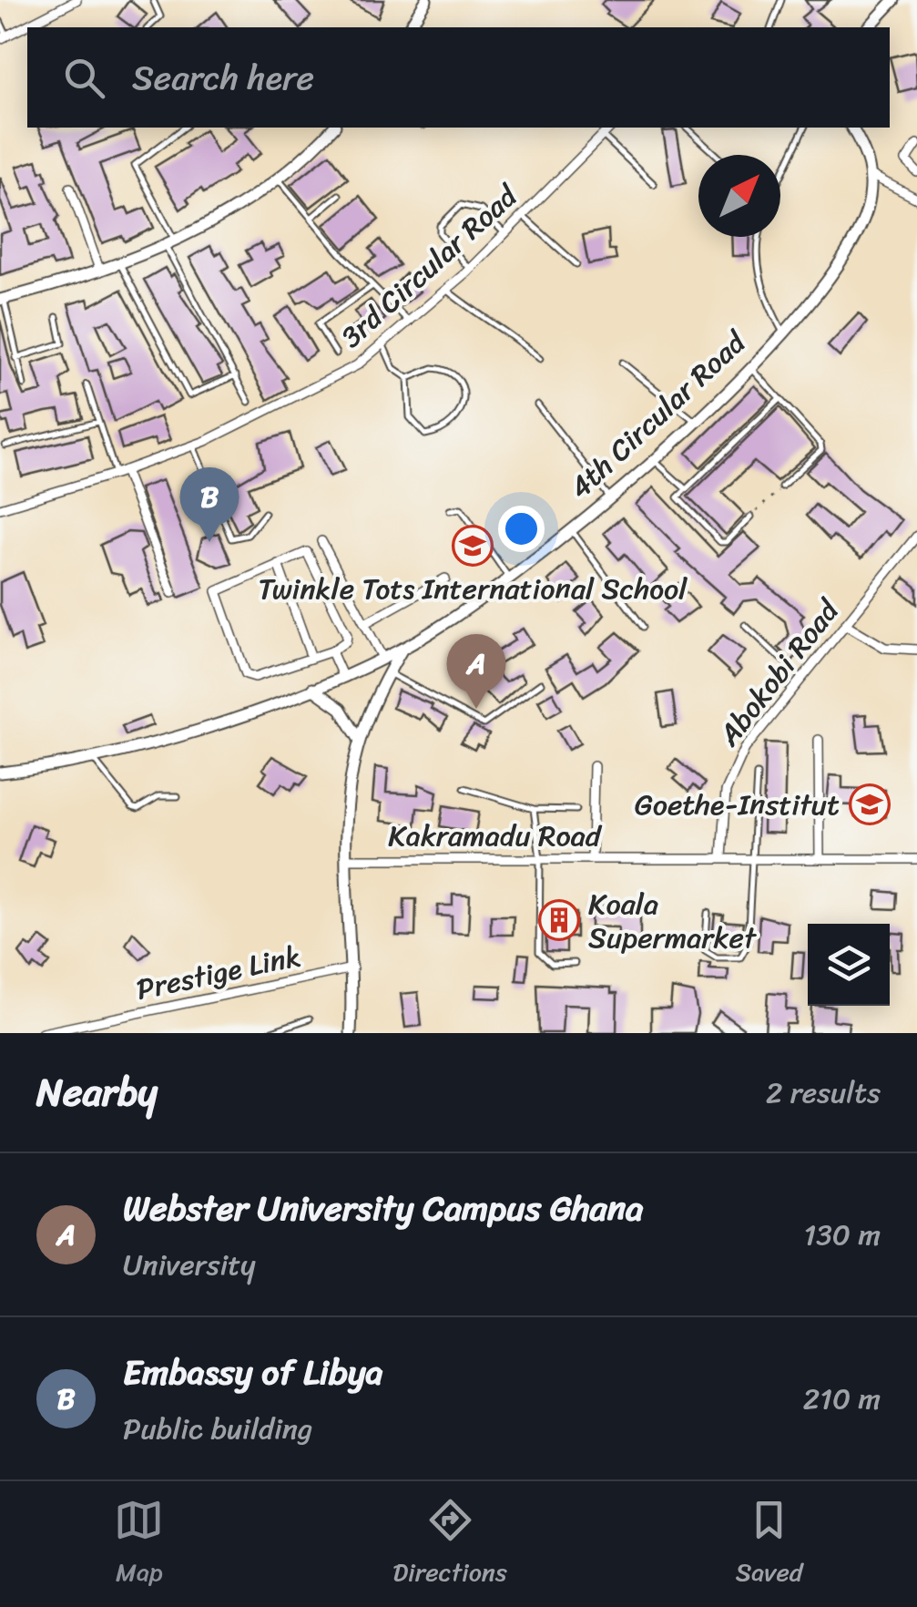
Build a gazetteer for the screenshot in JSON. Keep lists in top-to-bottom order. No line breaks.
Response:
{"streets":{"street":["3rd Circular Road","4th Circular Road","Abokobi Road","Kakramadu Road","Prestige Link"]},"crossings":[["Abokobi Road","Kakramadu Road"]],"places":{"school or university":["Twinkle Tots International School","Goethe-Institut"],"building":["Koala Supermarket"]},"north":"top right","page":{"search":"Search here","pins":["B","A"],"heading":["Nearby","2 results"],"list":[{"mark":"A","name":"Webster University Campus Ghana","note":"University","value":"130 m"},{"mark":"B","name":"Embassy of Libya","note":"Public building","value":"210 m"}],"nav":["Map","Directions","Saved"]}}
